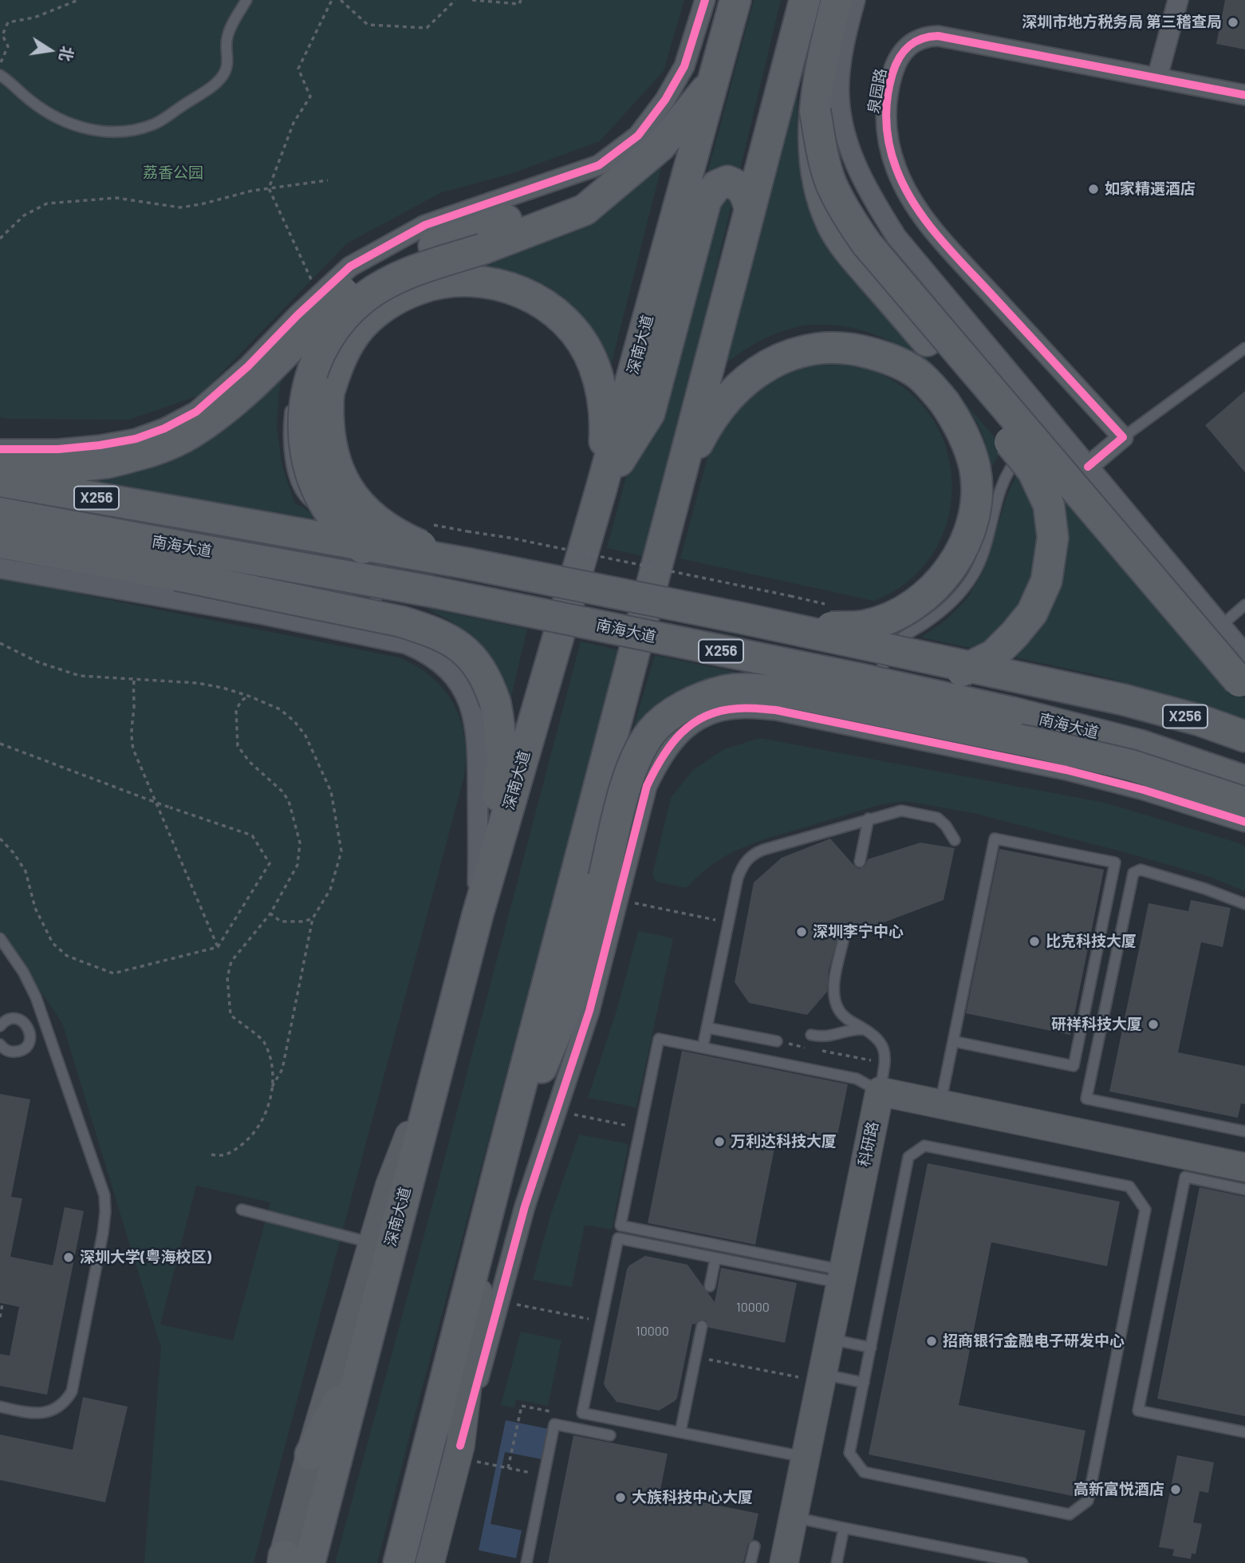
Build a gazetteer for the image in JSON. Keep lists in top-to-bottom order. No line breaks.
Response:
{"streets":{"main road":["深南大道","X256","南海大道","科研路"],"street":["泉园路"]},"parks":["荔香公园"],"places":["深圳市地方税务局 第三稽查局","如家精選酒店","深圳李宁中心","比克科技大厦","研祥科技大厦","万利达科技大厦","深圳大学(粤海校区)","招商银行金融电子研发中心","高新富悦酒店","大族科技中心大厦"],"house_numbers":["10000","10000"],"north":"right"}
